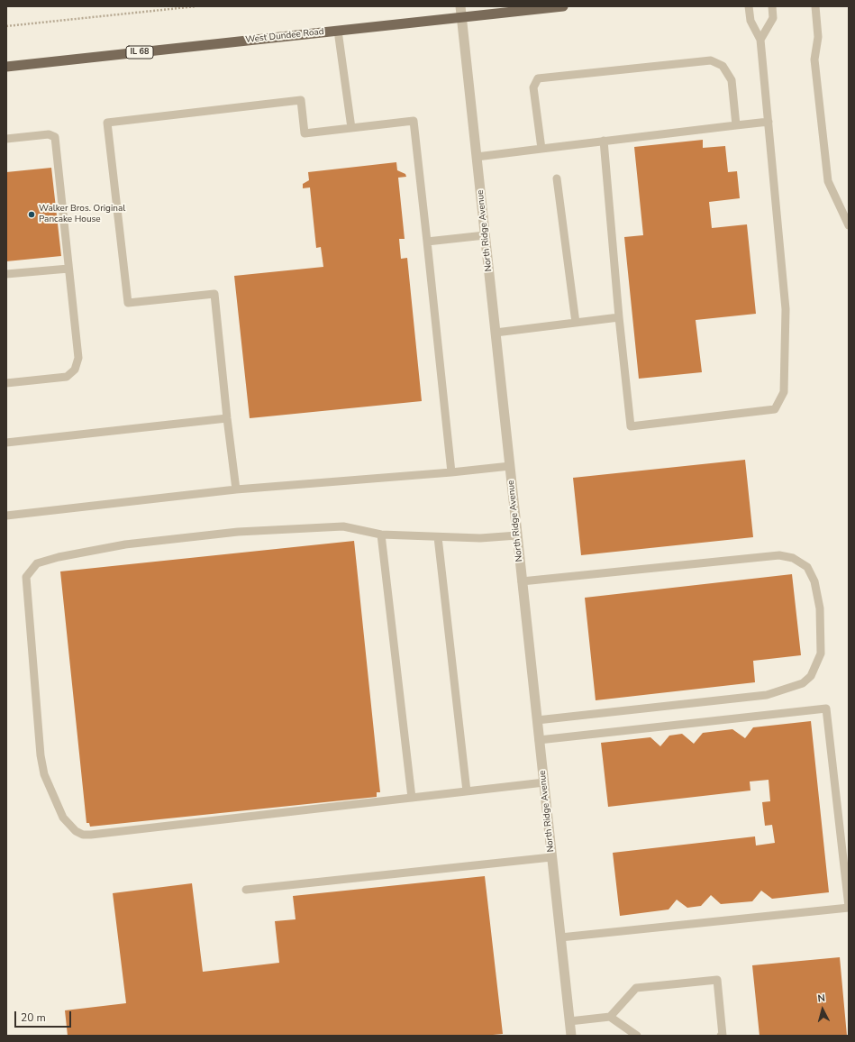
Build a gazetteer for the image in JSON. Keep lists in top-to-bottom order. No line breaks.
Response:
{"streets":{"main road":["West Dundee Road","IL 68"],"street":["North Ridge Avenue"]},"crossings":[["West Dundee Road","North Ridge Avenue"]],"places":["Walker Bros. Original Pancake House"],"scale_bar":"20 m","north":"top"}
